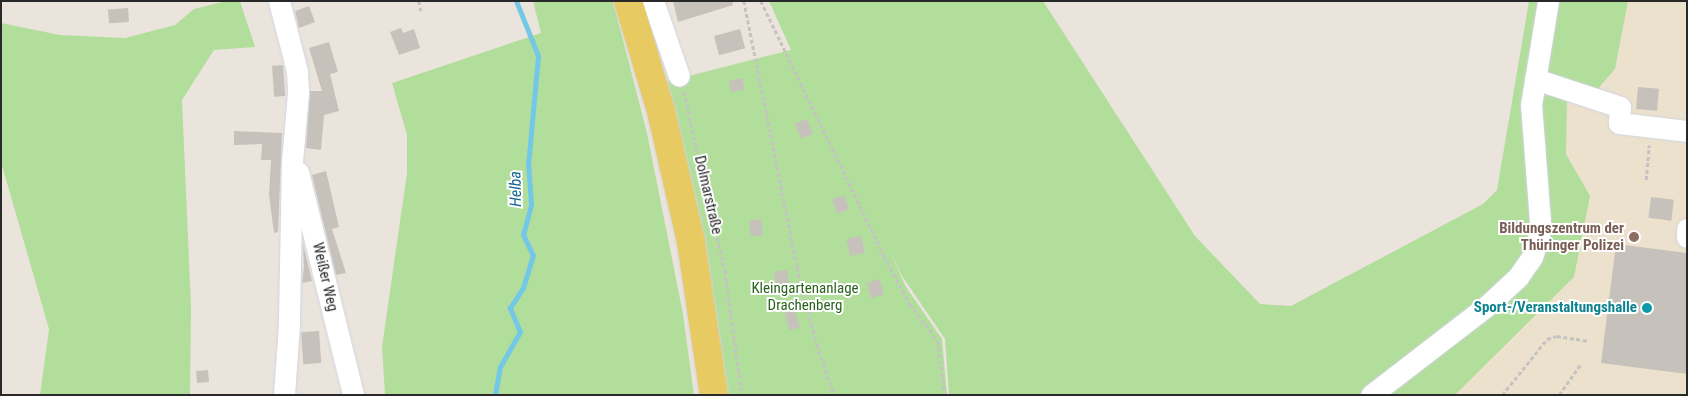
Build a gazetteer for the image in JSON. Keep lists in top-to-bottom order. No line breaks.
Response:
{"streets":{"main road":["Dolmarstraße"],"street":["Weißer Weg"]},"water":["Helba"],"parks":["Kleingartenanlage Drachenberg"],"places":["Bildungszentrum der Thüringer Polizei","Sport-/Veranstaltungshalle"]}
